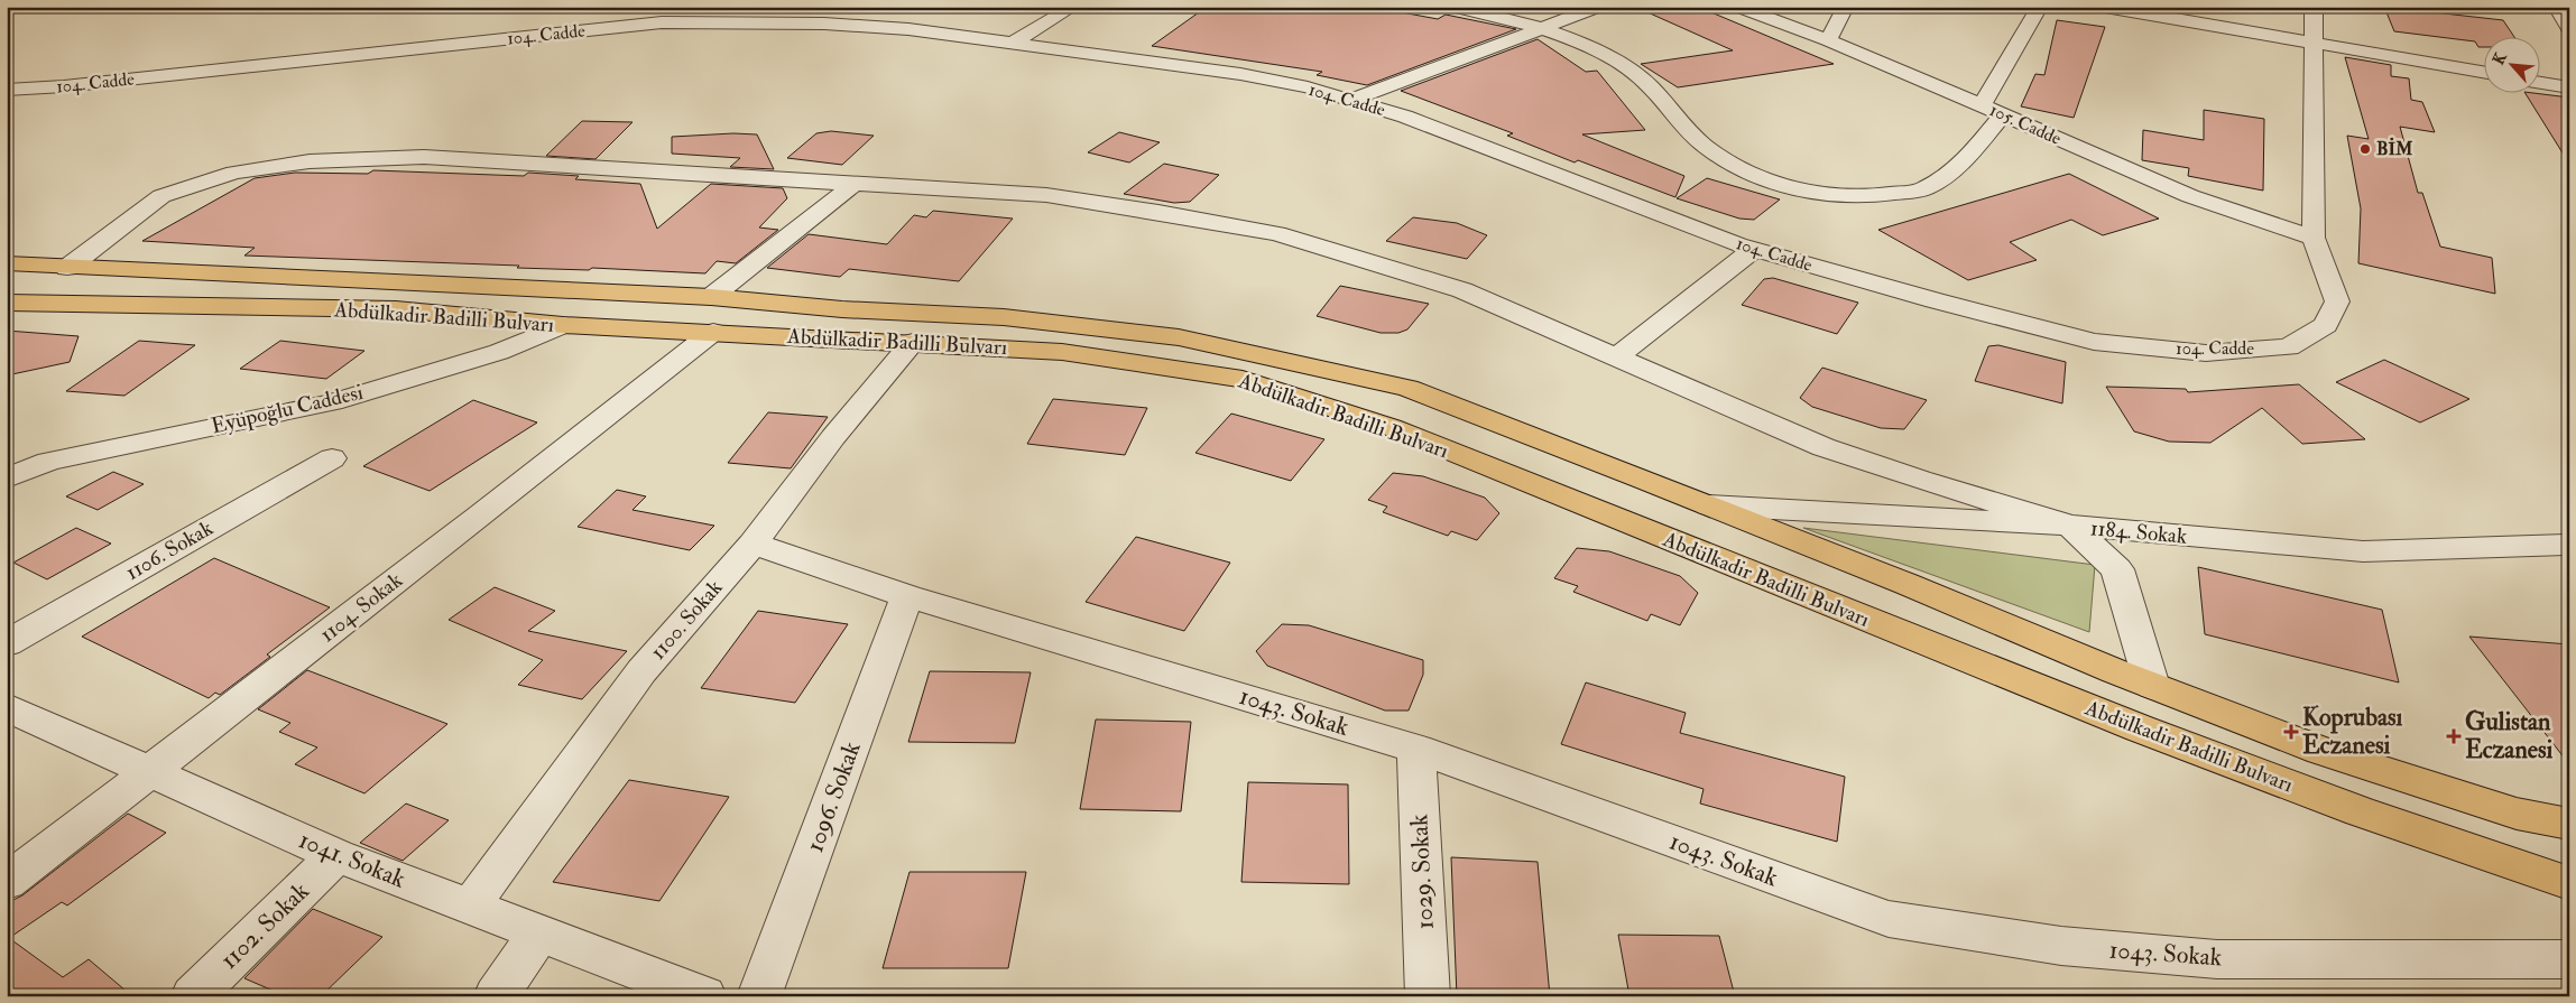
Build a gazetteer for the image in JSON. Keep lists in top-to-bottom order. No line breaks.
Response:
{"streets":{"main road":["Abdülkadir Badilli Bulvarı"],"street":["104. Cadde","105. Cadde","Eyüpoğlu Caddesi","1184. Sokak","1106. Sokak","1104. Sokak","1100. Sokak","1043. Sokak","1096. Sokak","1041. Sokak","1029. Sokak","1102. Sokak"]},"crossings":[["104. Cadde","105. Cadde"],["Abdülkadir Badilli Bulvarı","Eyüpoğlu Caddesi"],["Abdülkadir Badilli Bulvarı","1184. Sokak"],["Abdülkadir Badilli Bulvarı","1104. Sokak"],["Abdülkadir Badilli Bulvarı","1100. Sokak"],["1104. Sokak","1041. Sokak"],["1100. Sokak","1043. Sokak"],["1100. Sokak","1041. Sokak"],["1043. Sokak","1096. Sokak"],["1043. Sokak","1029. Sokak"],["1041. Sokak","1102. Sokak"]],"places":{"other":["BİM"],"health":["Koprubası Eczanesi","Gulistan Eczanesi"]},"north":"top left"}
